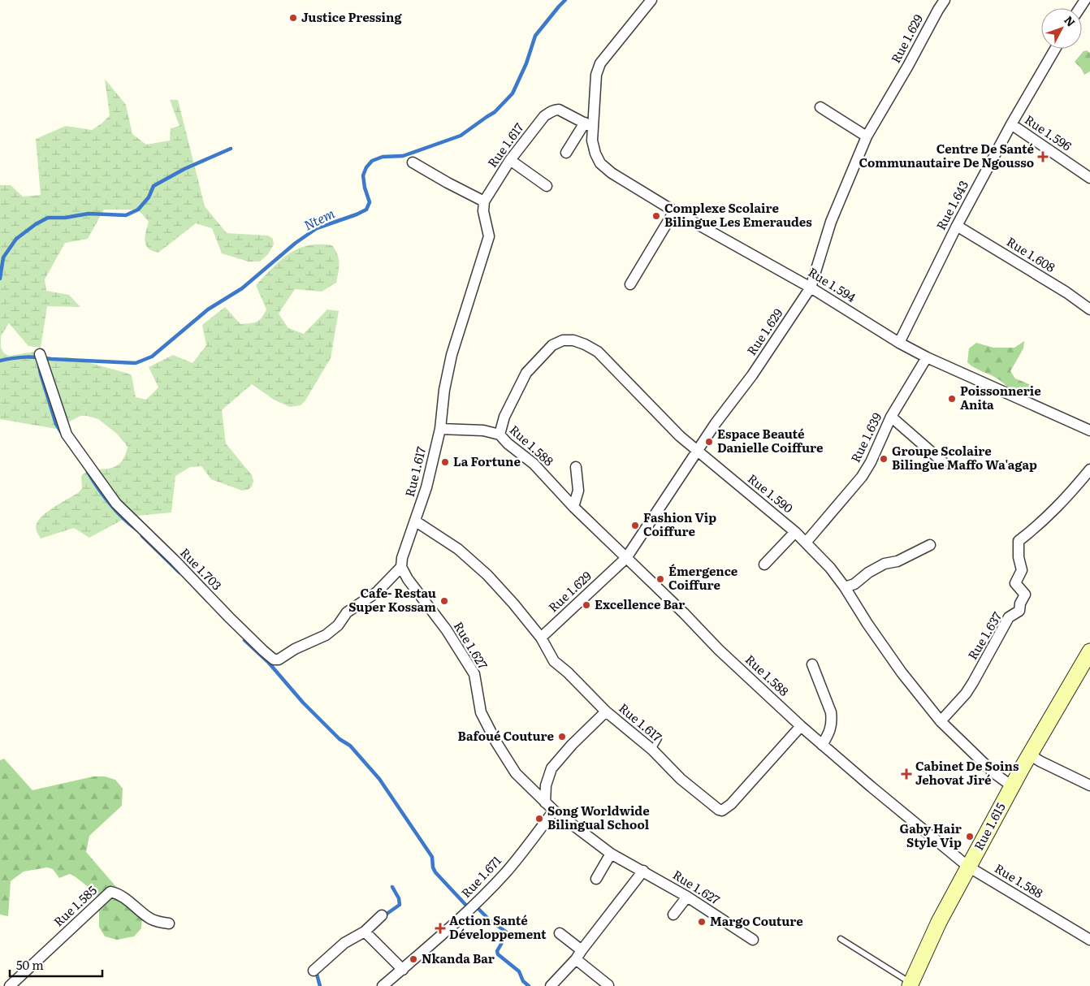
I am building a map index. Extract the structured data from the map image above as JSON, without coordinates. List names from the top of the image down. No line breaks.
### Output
{"streets":{"street":["Rue 1.629","Rue 1.596","Rue 1.617","Rue 1.643","Rue 1.608","Rue 1.594","Rue 1.639","Rue 1.588","Rue 1.590","Rue 1.703","Rue 1.637","Rue 1.627","Rue 1.615","Rue 1.671","Rue 1.585"]},"crossings":[["Rue 1.629","Rue 1.617"],["Rue 1.629","Rue 1.594"],["Rue 1.629","Rue 1.588"],["Rue 1.629","Rue 1.590"],["Rue 1.596","Rue 1.643"],["Rue 1.617","Rue 1.594"],["Rue 1.617","Rue 1.588"],["Rue 1.643","Rue 1.608"],["Rue 1.643","Rue 1.594"],["Rue 1.594","Rue 1.639"],["Rue 1.639","Rue 1.590"],["Rue 1.588","Rue 1.590"],["Rue 1.588","Rue 1.615"],["Rue 1.590","Rue 1.637"],["Rue 1.590","Rue 1.615"],["Rue 1.703","Rue 1.627"],["Rue 1.627","Rue 1.671"]],"water":["Ntem"],"places":{"other":["Justice Pressing","Complexe Scolaire Bilingue Les Emeraudes","Poissonnerie Anita","Espace Beauté Danielle Coiffure","Groupe Scolaire Bilingue Maffo Wa'agap","La Fortune","Fashion Vip Coiffure","Émergence Coiffure","Cafe- Restau Super Kossam","Excellence Bar","Bafoué Couture","Song Worldwide Bilingual School","Gaby Hair Style Vip","Margo Couture","Nkanda Bar"],"health":["Centre De Santé Communautaire De Ngousso","Cabinet De Soins Jehovat Jiré","Action Santé Développement"]},"scale_bar":"50 m","north":"top right"}
